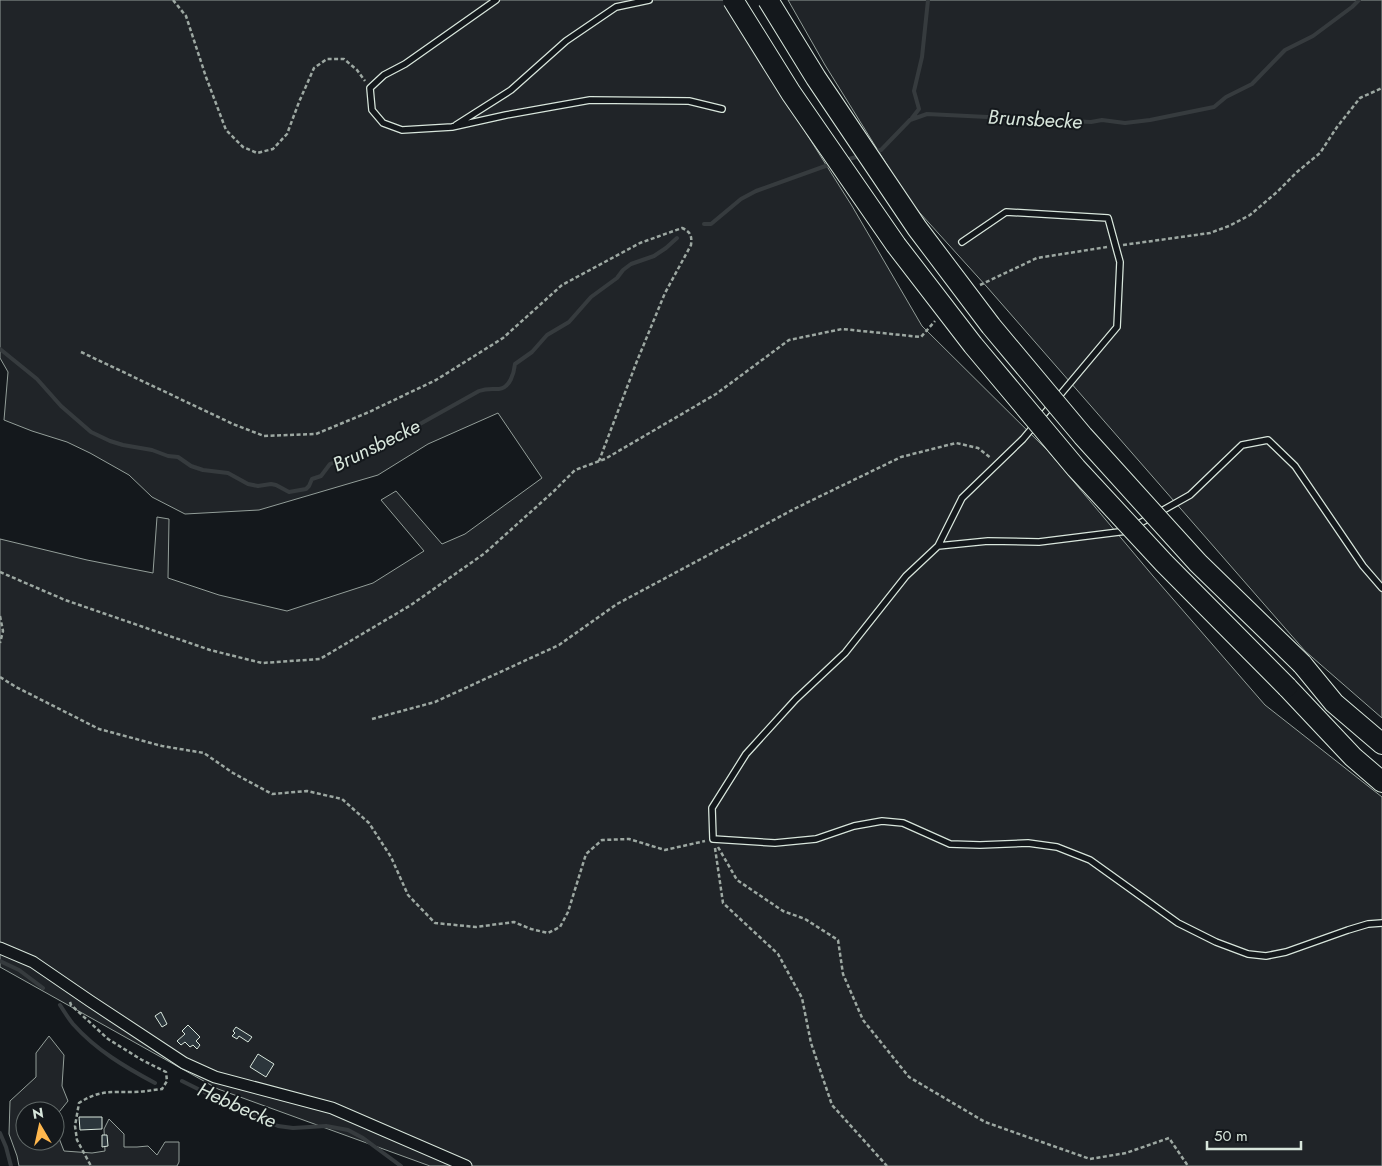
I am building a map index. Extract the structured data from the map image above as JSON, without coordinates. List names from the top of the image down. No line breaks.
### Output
{"water":["Brunsbecke","Hebbecke"],"scale_bar":"50 m","north":"top"}
